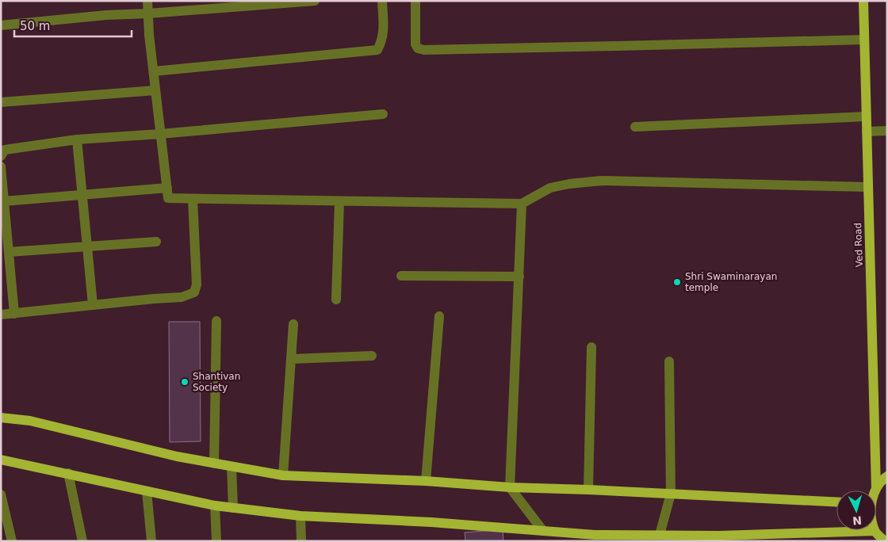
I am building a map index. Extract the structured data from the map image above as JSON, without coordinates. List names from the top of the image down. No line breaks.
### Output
{"streets":{"main road":["Ved Road"]},"places":["Shri Swaminarayan temple","Shantivan Society"],"scale_bar":"50 m","north":"bottom"}
